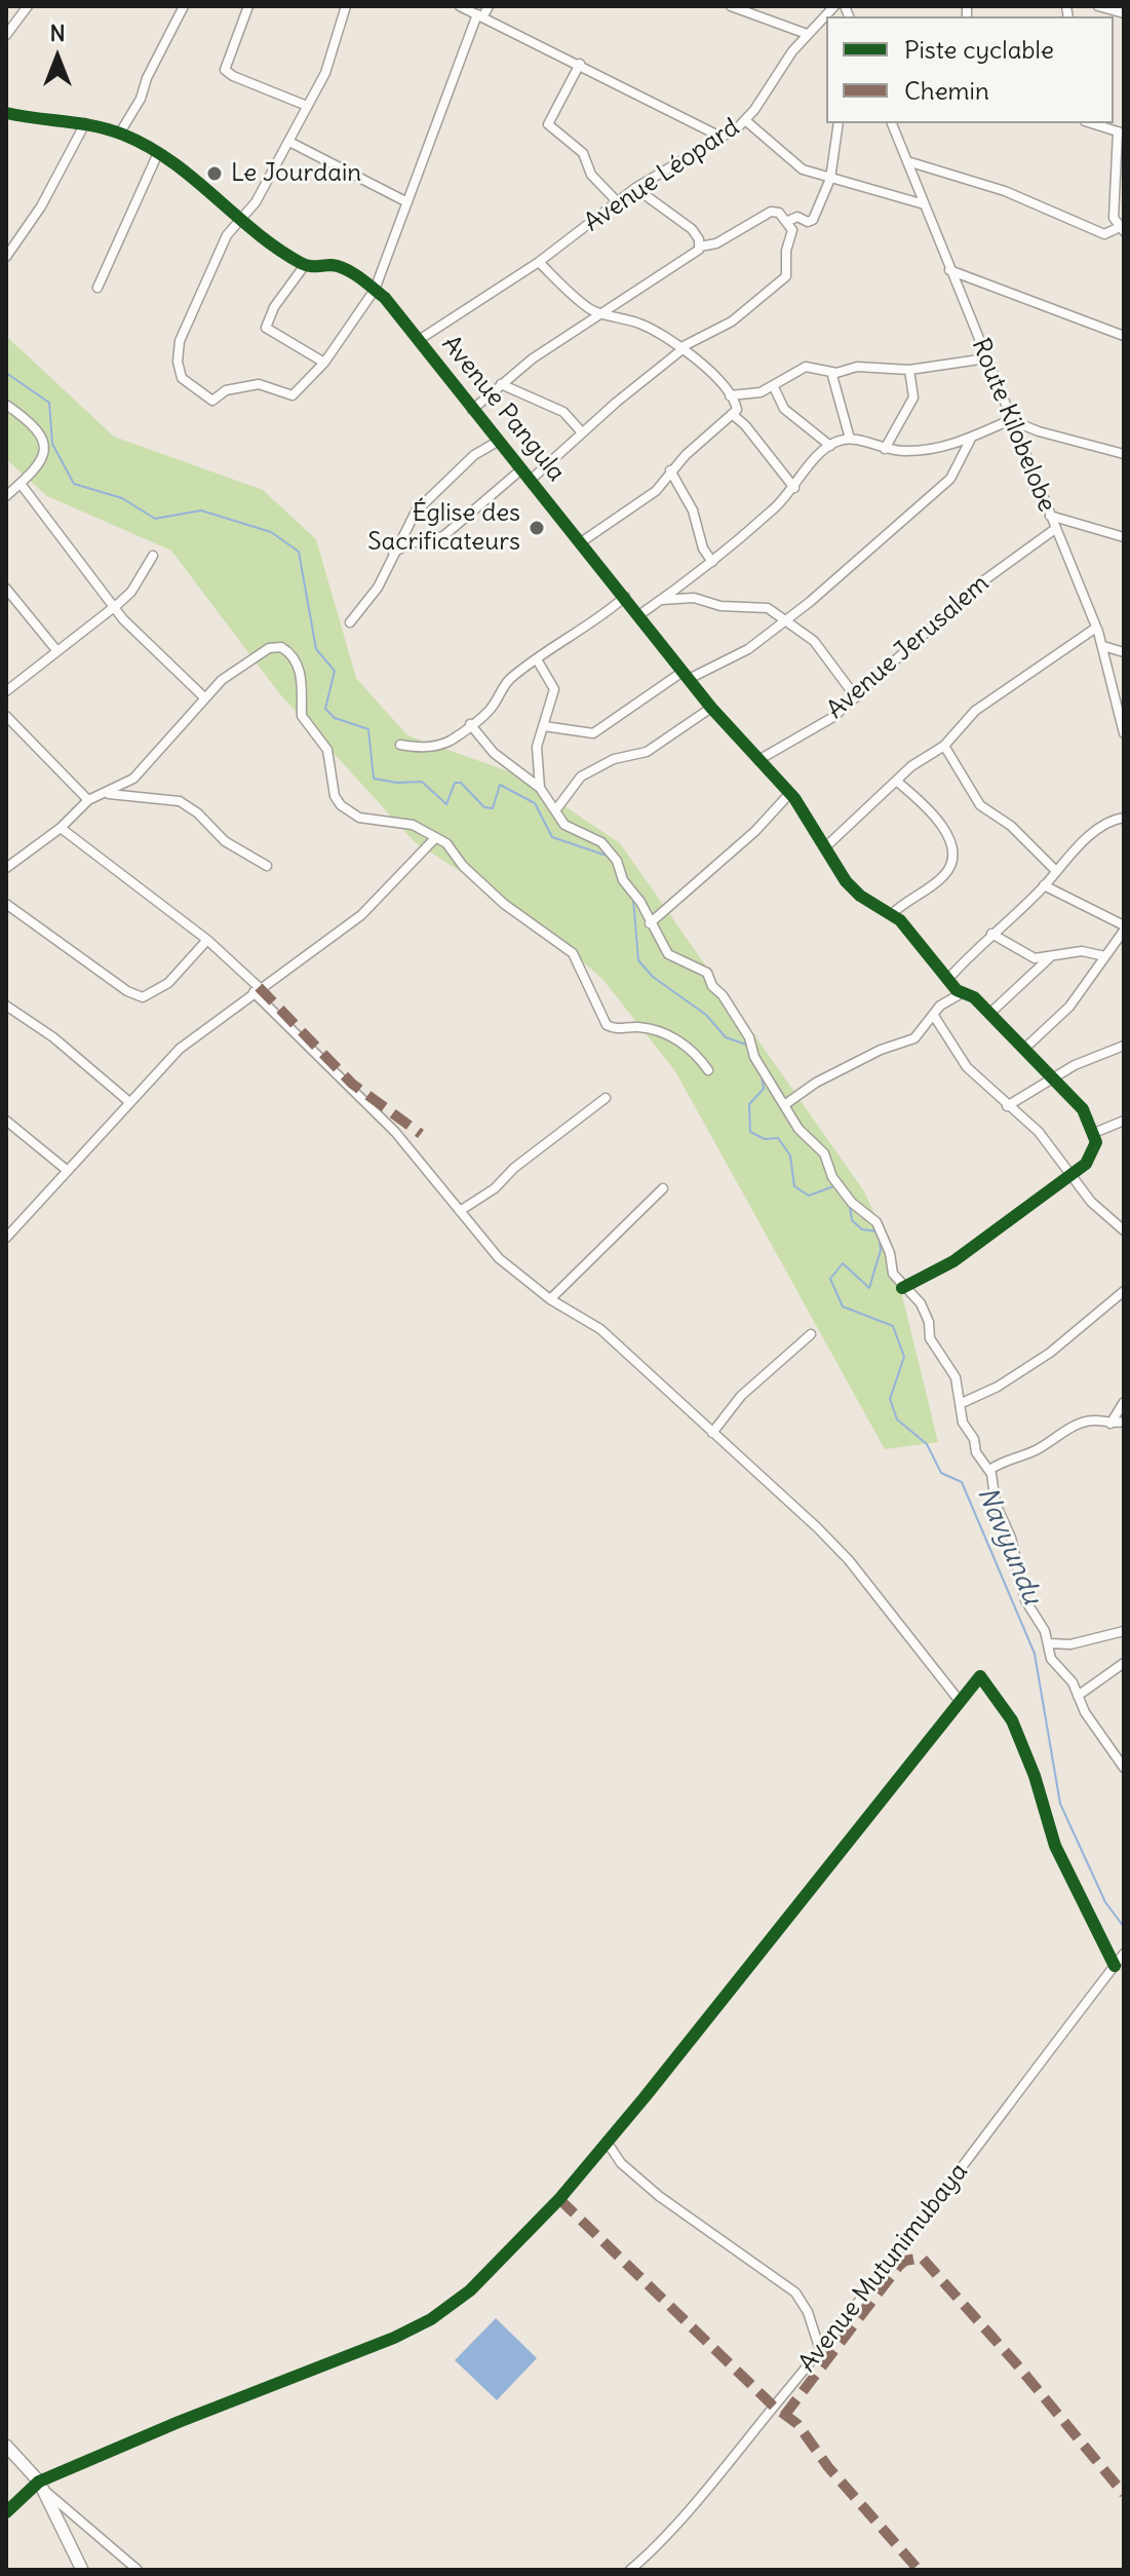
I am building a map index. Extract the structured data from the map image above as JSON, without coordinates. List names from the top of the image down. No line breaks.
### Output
{"streets":{"street":["Avenue Léopard","Avenue Pangula","Route Kilobelobe","Avenue Jerusalem","Avenue Mutunimubaya"]},"crossings":[["Avenue Léopard","Avenue Pangula"],["Avenue Pangula","Avenue Jerusalem"],["Route Kilobelobe","Avenue Jerusalem"]],"water":["Navyundu"],"places":["Le Jourdain","Église des Sacrificateurs"],"legend":["Piste cyclable","Chemin"],"north":"top"}
